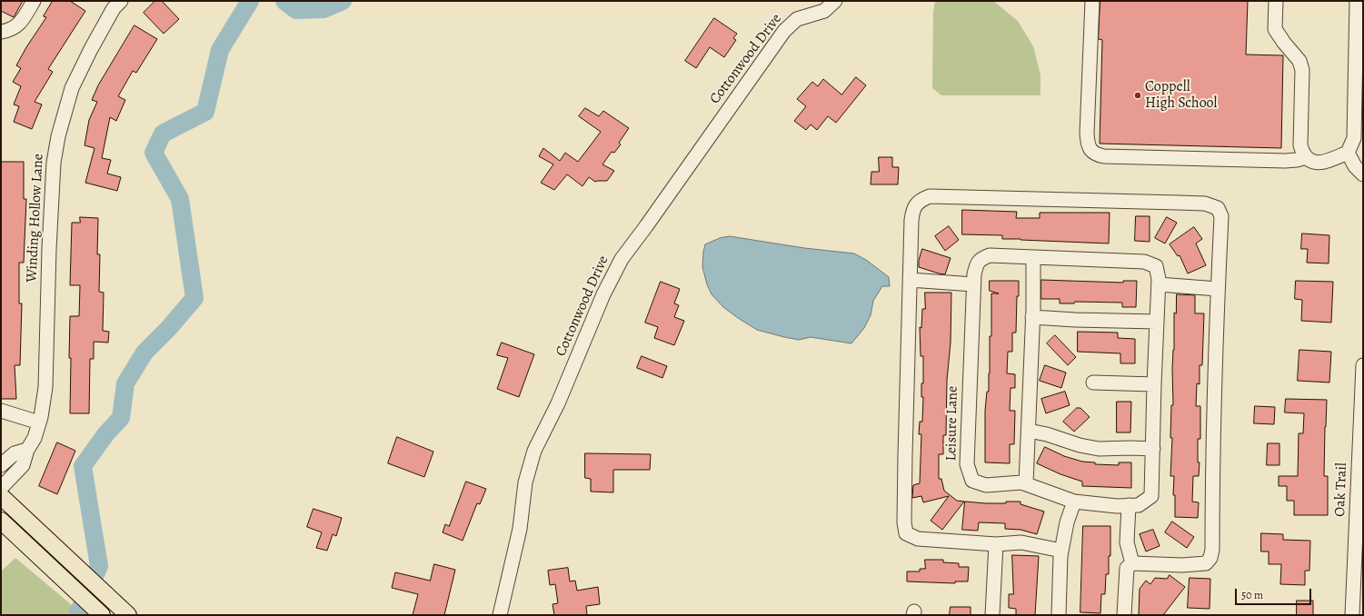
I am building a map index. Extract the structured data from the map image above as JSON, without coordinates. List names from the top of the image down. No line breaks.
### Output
{"streets":{"street":["Cottonwood Drive","Winding Hollow Lane","Leisure Lane","Oak Trail"]},"places":["Coppell High School"],"scale_bar":"50 m"}
